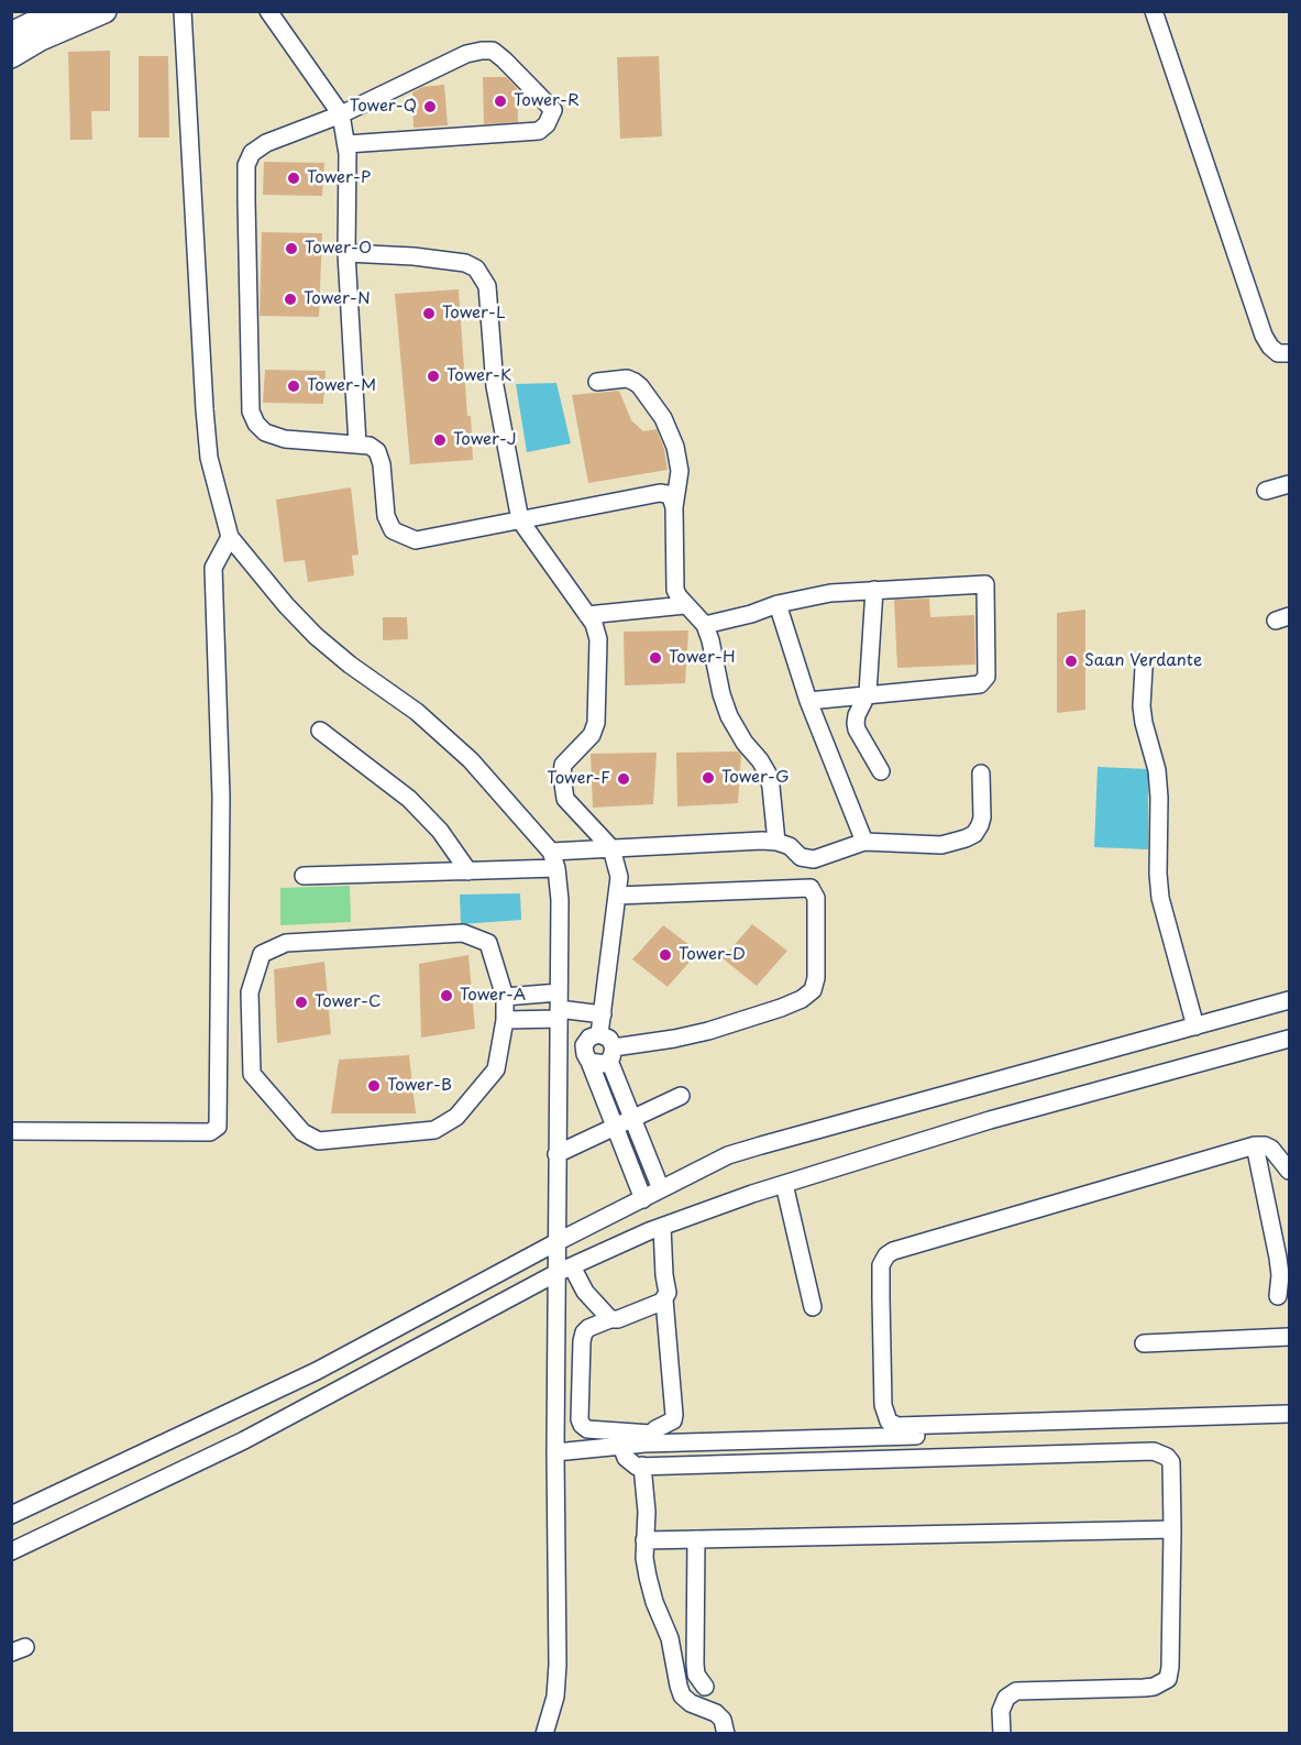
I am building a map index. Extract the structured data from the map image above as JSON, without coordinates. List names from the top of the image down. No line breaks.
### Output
{"places":["Tower-R","Tower-Q","Tower-P","Tower-O","Tower-N","Tower-L","Tower-K","Tower-M","Tower-J","Tower-H","Saan Verdante","Tower-G","Tower-F","Tower-D","Tower-A","Tower-C","Tower-B"]}
